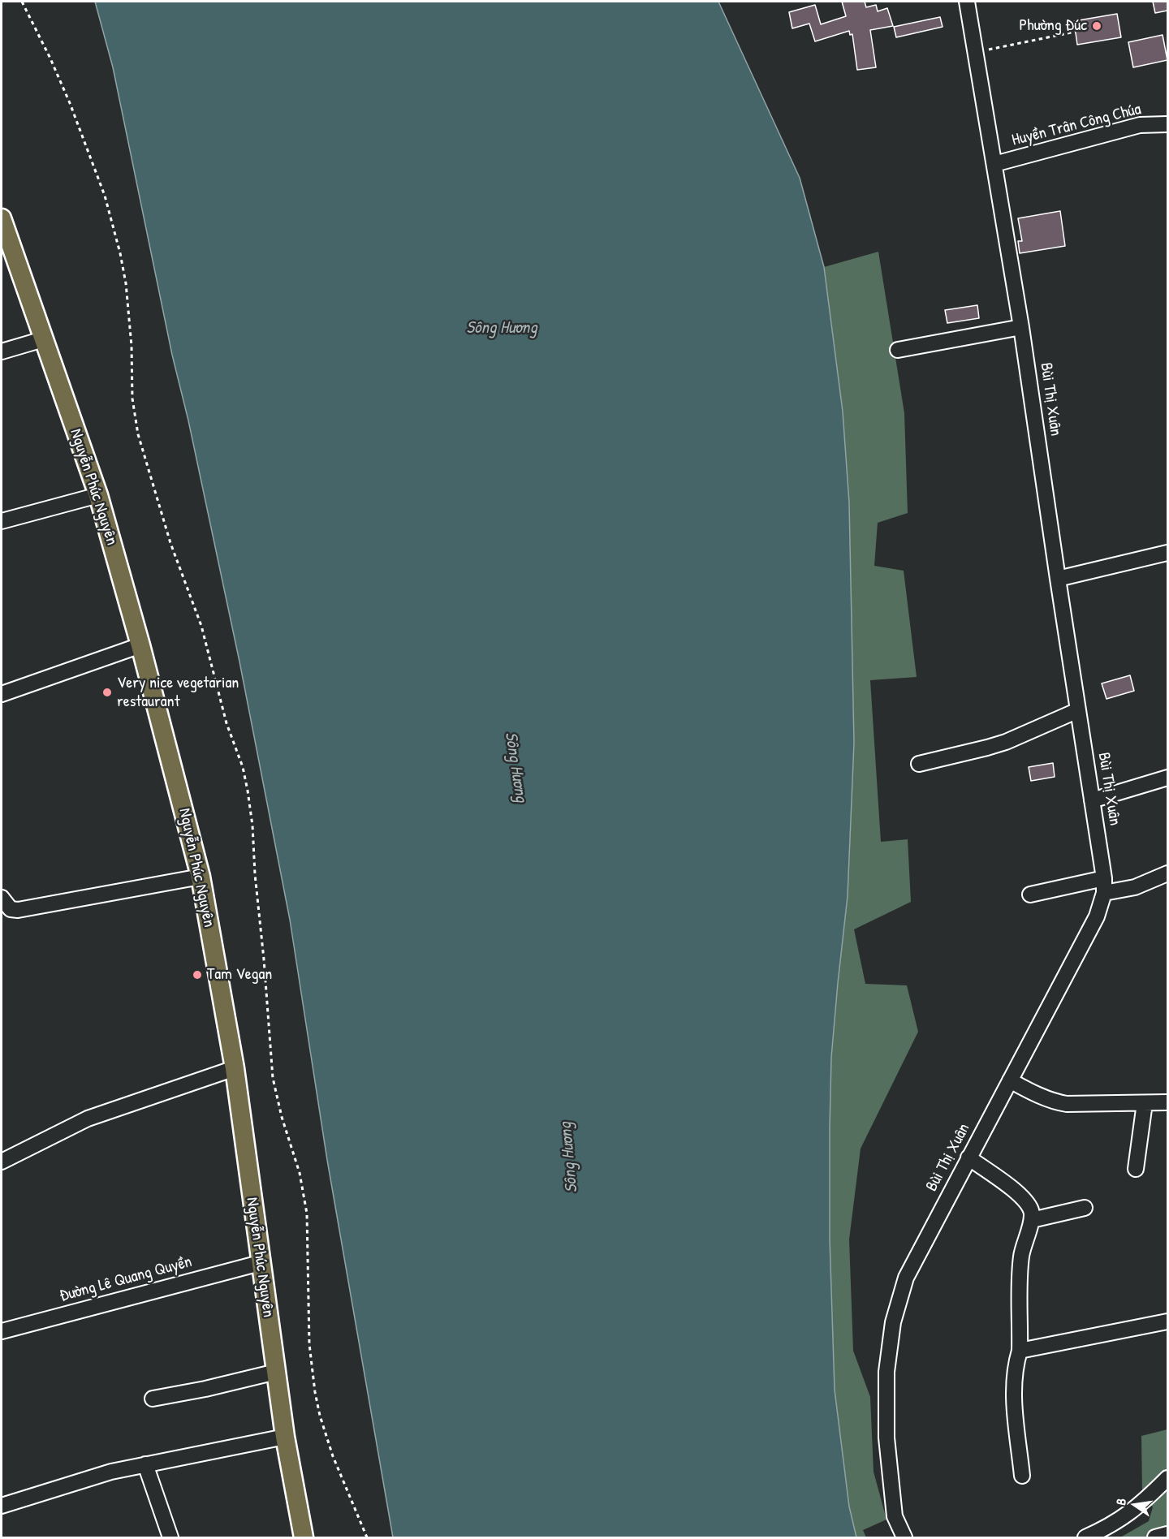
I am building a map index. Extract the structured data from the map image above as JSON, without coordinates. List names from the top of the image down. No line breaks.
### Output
{"streets":{"main road":["Nguyễn Phúc Nguyên"],"street":["Huyền Trân Công Chúa","Bùi Thị Xuân","Đường Lê Quang Quyền"]},"crossings":[["Huyền Trân Công Chúa","Bùi Thị Xuân"],["Nguyễn Phúc Nguyên","Đường Lê Quang Quyền"]],"water":["Sông Hương"],"places":["Phường Đúc","Very nice vegetarian restaurant","Tam Vegan"],"north":"left"}
